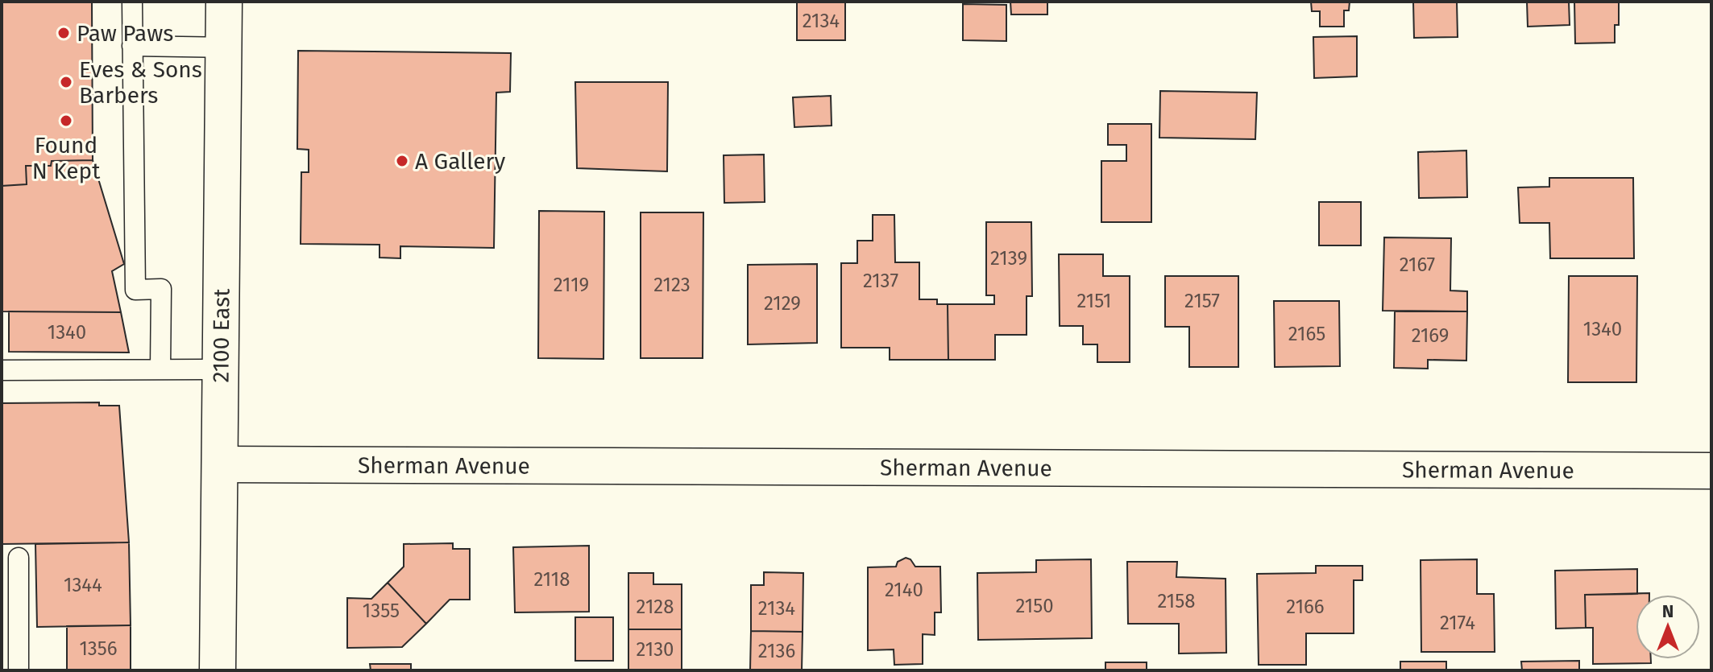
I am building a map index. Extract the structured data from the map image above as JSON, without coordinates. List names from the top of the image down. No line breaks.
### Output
{"streets":{"street":["2100 East","Sherman Avenue"]},"crossings":[["2100 East","Sherman Avenue"]],"places":["Paw Paws","Eves & Sons Barbers","Found N Kept","A Gallery"],"house_numbers":["2134","2139","2167","2137","2119","2123","2151","2157","2129","1340","1340","2165","2169","2118","1344","2140","2158","2150","2128","2166","2134","1355","2174","1356","2130","2136"],"north":"top"}
